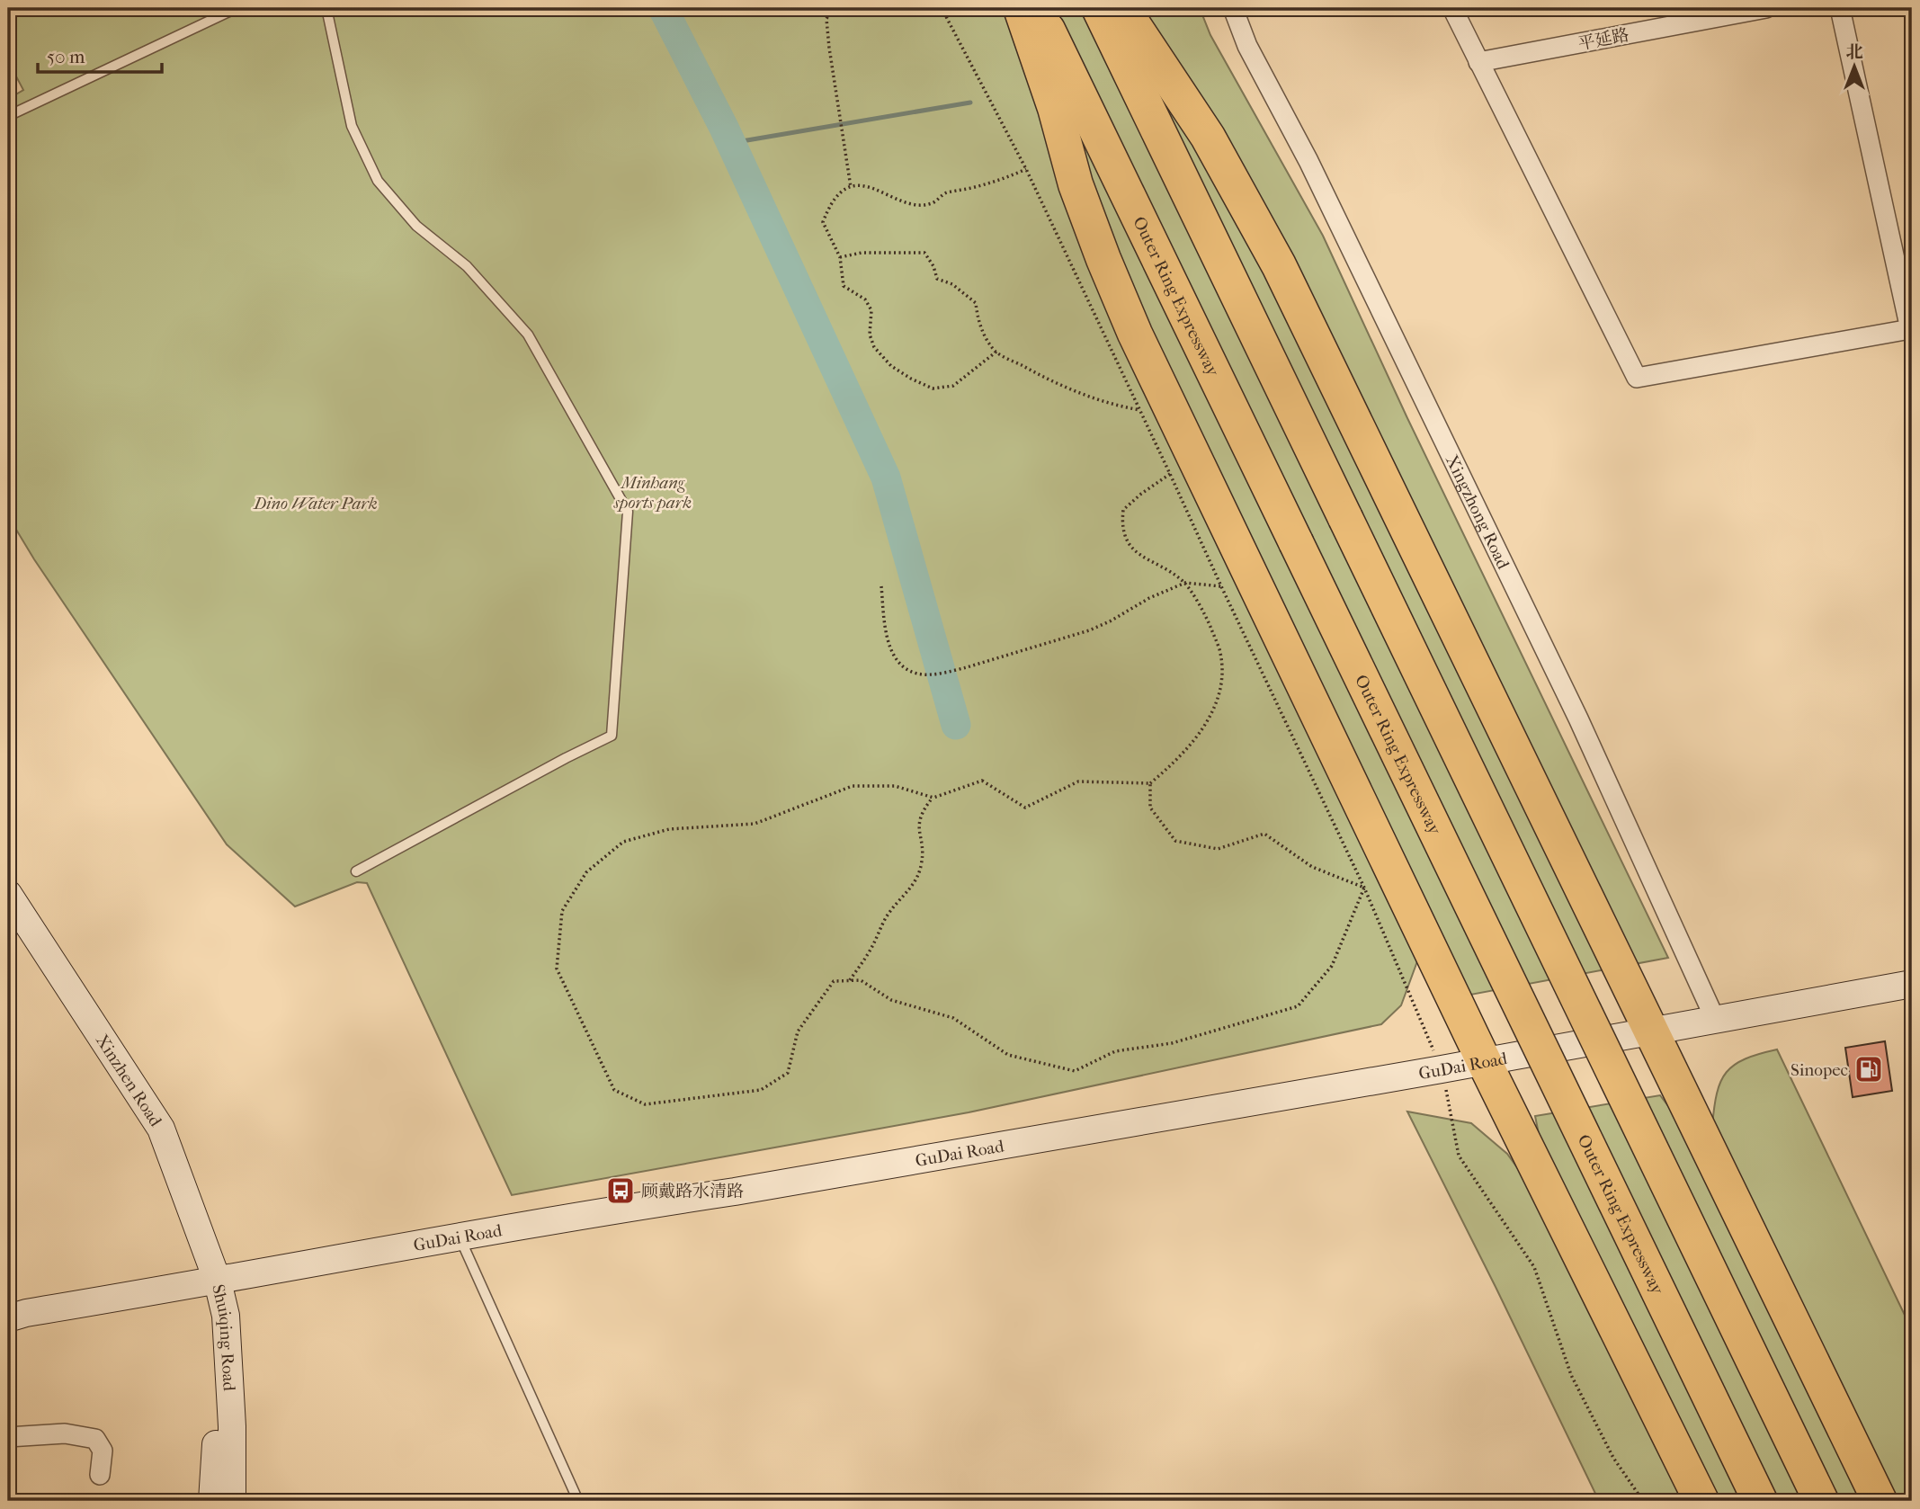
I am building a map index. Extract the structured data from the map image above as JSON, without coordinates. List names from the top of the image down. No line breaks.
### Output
{"streets":{"highway":["Outer Ring Expressway"],"main road":["GuDai Road","Xinzhen Road","Shuiqing Road"],"street":["平延路","Xingzhong Road"]},"crossings":[["Xingzhong Road","GuDai Road"],["GuDai Road","Xinzhen Road"],["GuDai Road","Shuiqing Road"],["Xinzhen Road","Shuiqing Road"]],"parks":["Minhang sports park","Dino Water Park"],"places":{"fuel station":["Sinopec"],"bus stop":["顾戴路水清路"]},"scale_bar":"50 m","north":"top"}
